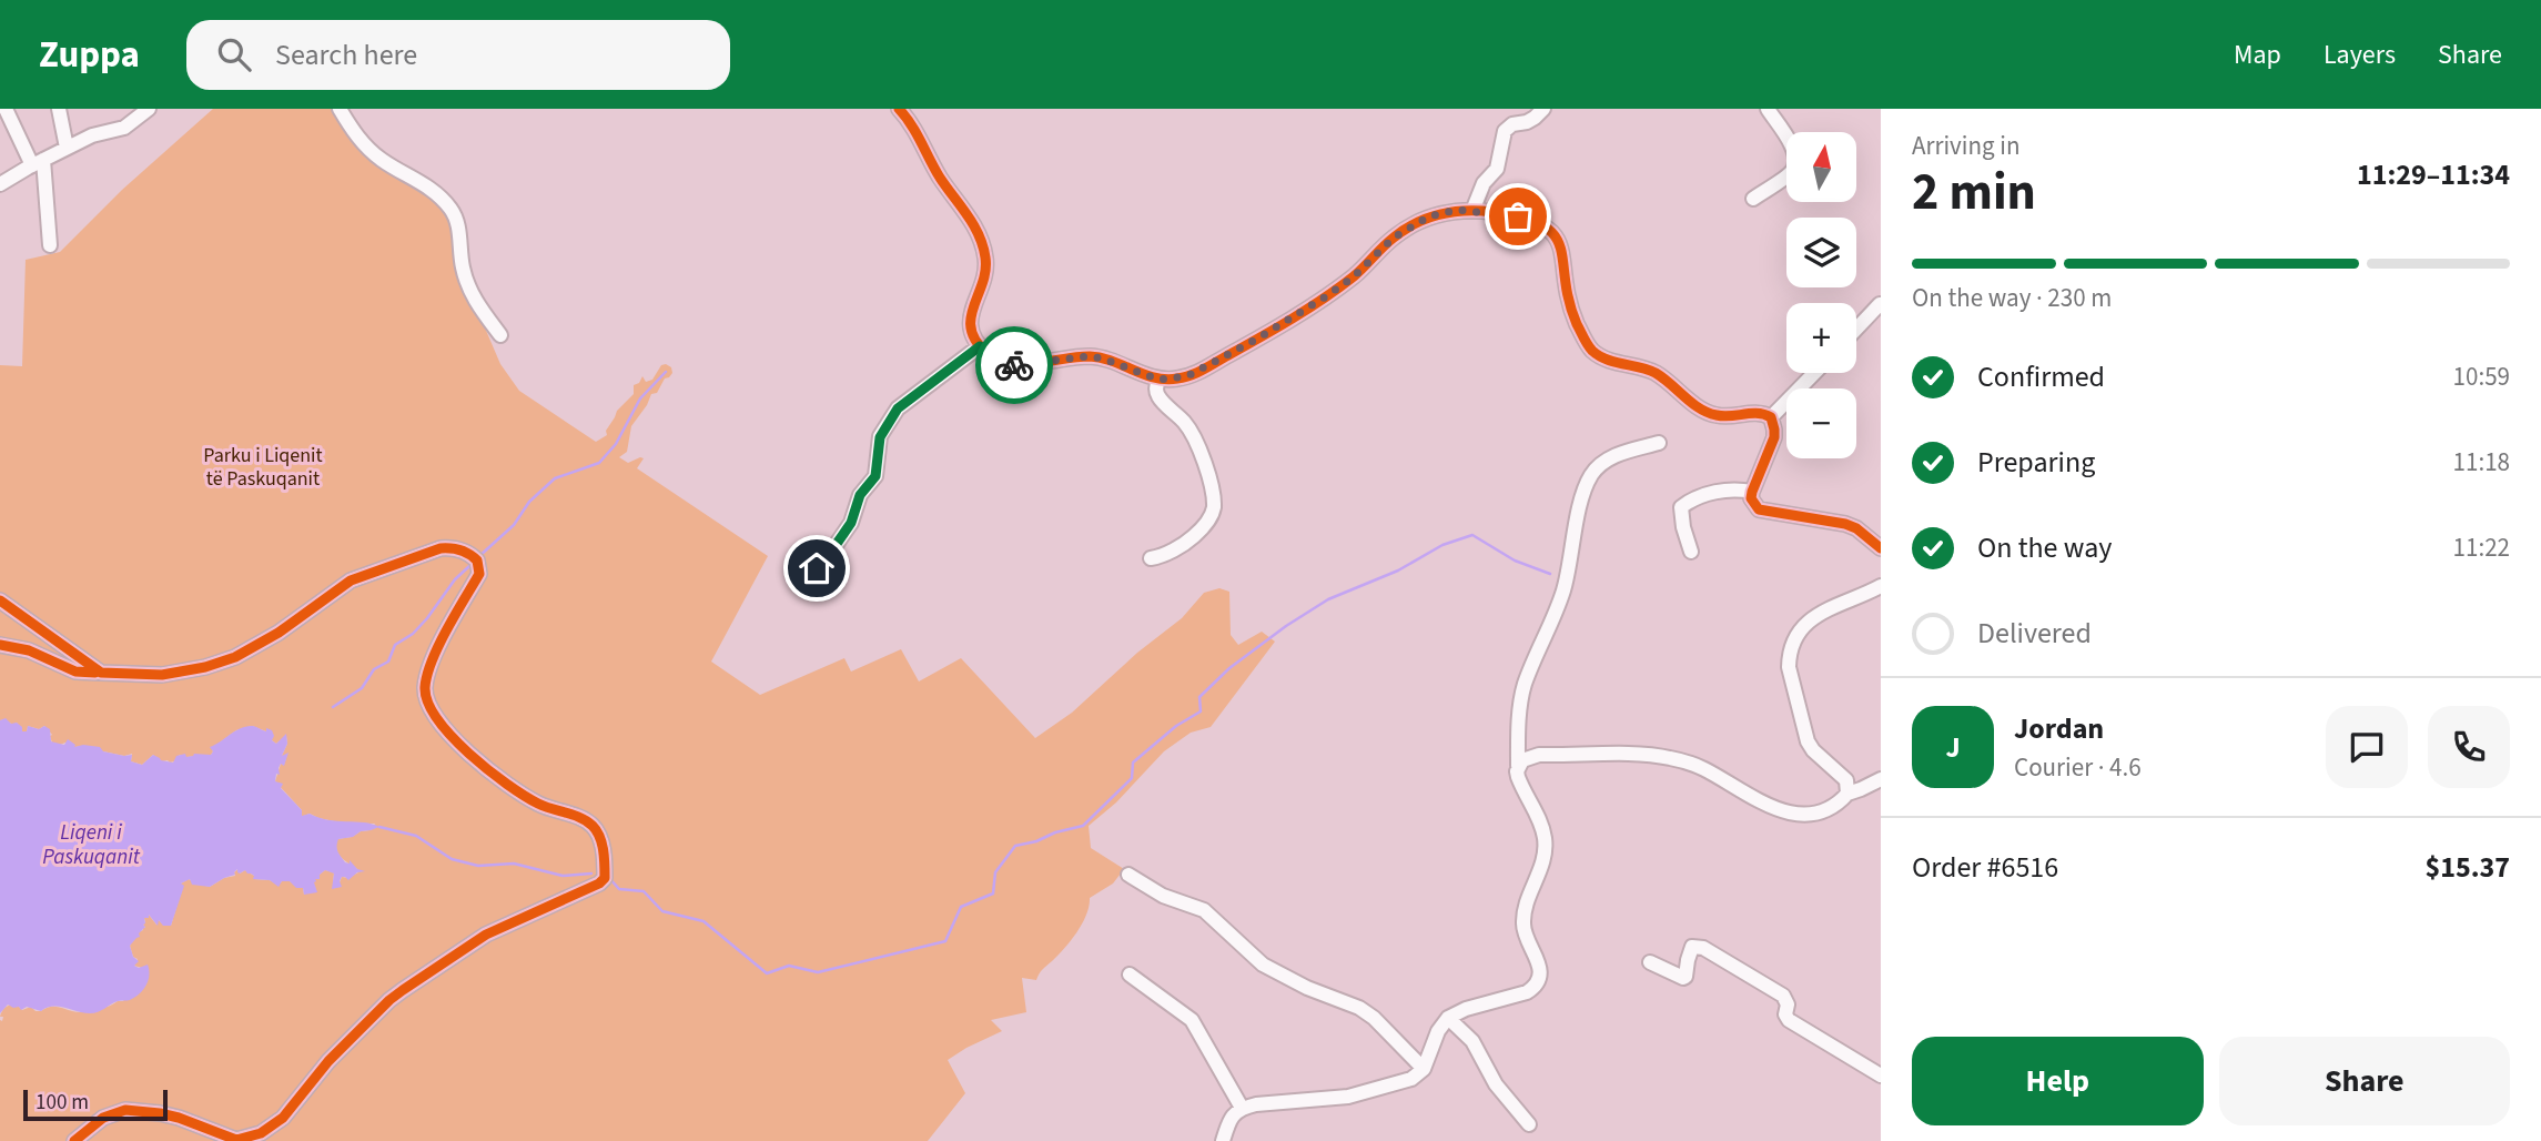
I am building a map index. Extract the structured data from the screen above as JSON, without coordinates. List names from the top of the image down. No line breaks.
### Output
{"water":["Liqeni i Paskuqanit"],"parks":["Parku i Liqenit të Paskuqanit"],"scale_bar":"100 m","north":"top","page":{"header":"Zuppa","search":"Search here","nav":["Map","Layers","Share"],"heading":["2 min","Arriving in","11:29–11:34"],"panel":["Jordan","Courier · 4.6","Order #6516","$15.37"],"map_buttons":["+","−"],"bar":"On the way · 230 m","list":[["Confirmed","10:59"],["Preparing","11:18"],["On the way","11:22"],"Delivered"],"round":"J","buttons":["Help","Share"],"scale":"100 m"}}
